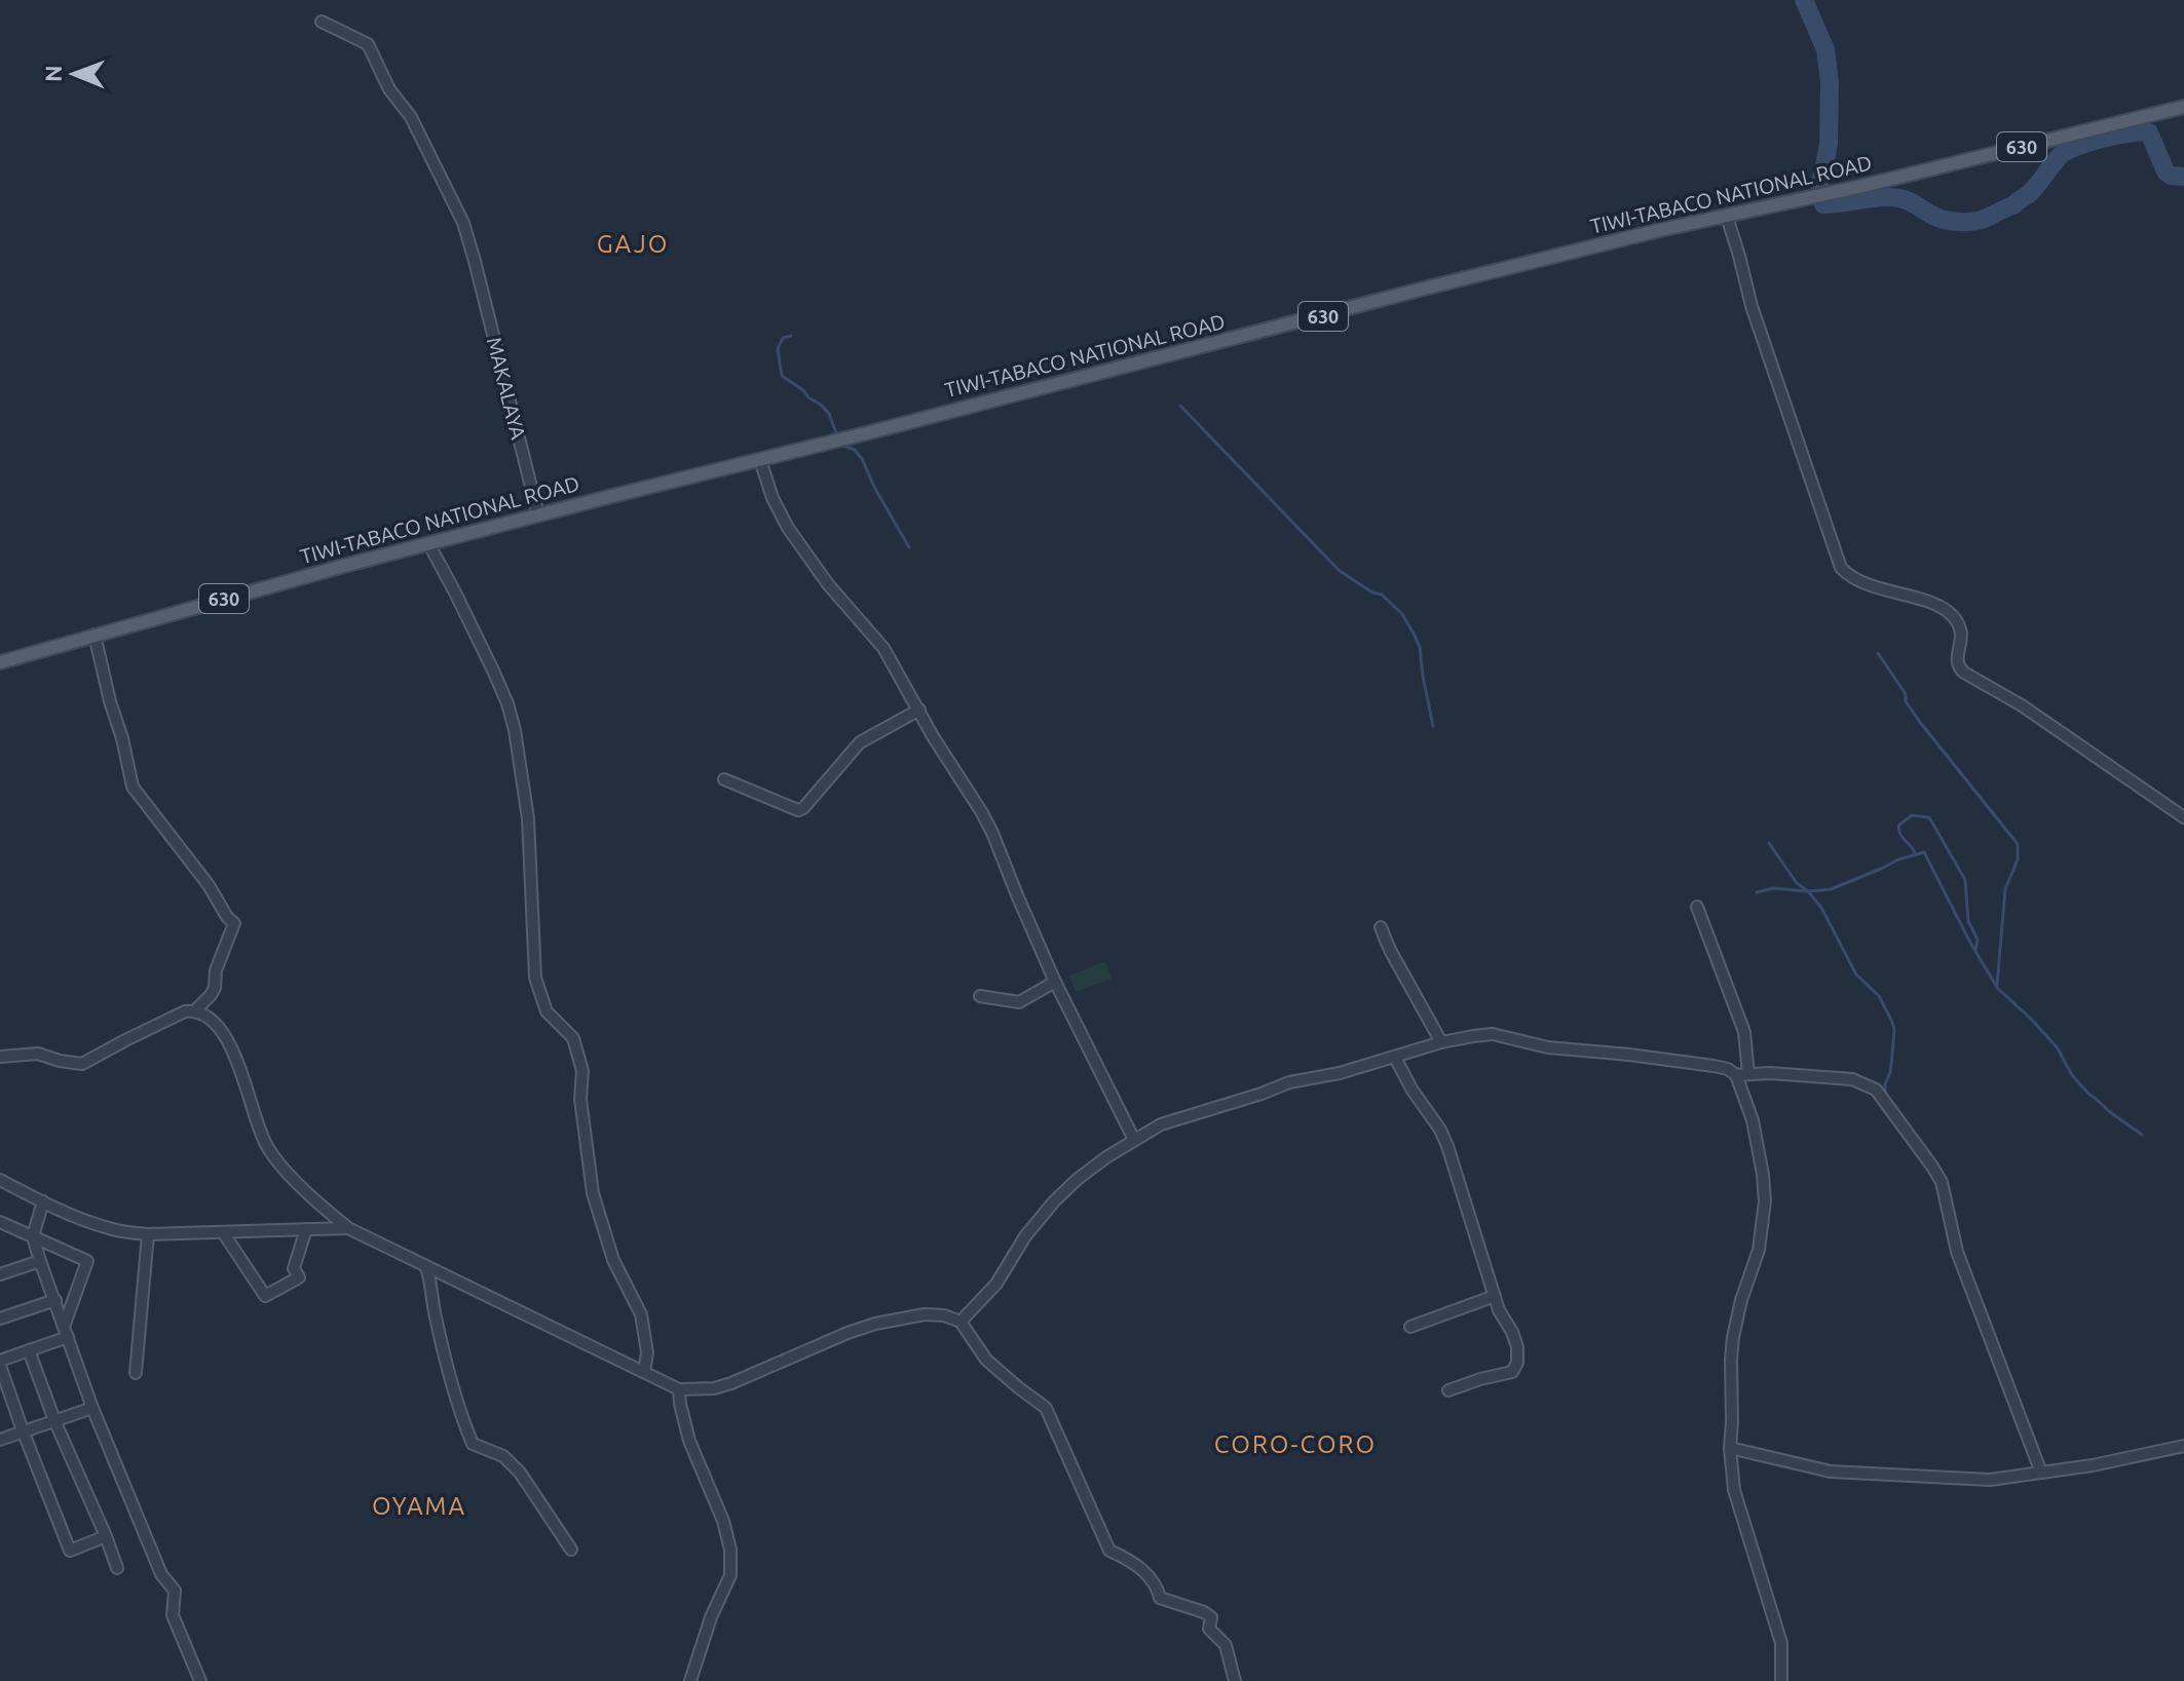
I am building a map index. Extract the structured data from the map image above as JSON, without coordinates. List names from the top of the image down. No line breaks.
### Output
{"streets":{"main road":["630","TIWI-TABACO NATIONAL ROAD"],"street":["MAKALAYA"]},"crossings":[["TIWI-TABACO NATIONAL ROAD","MAKALAYA"]],"districts":["GAJO","CORO-CORO","OYAMA"],"north":"left"}
